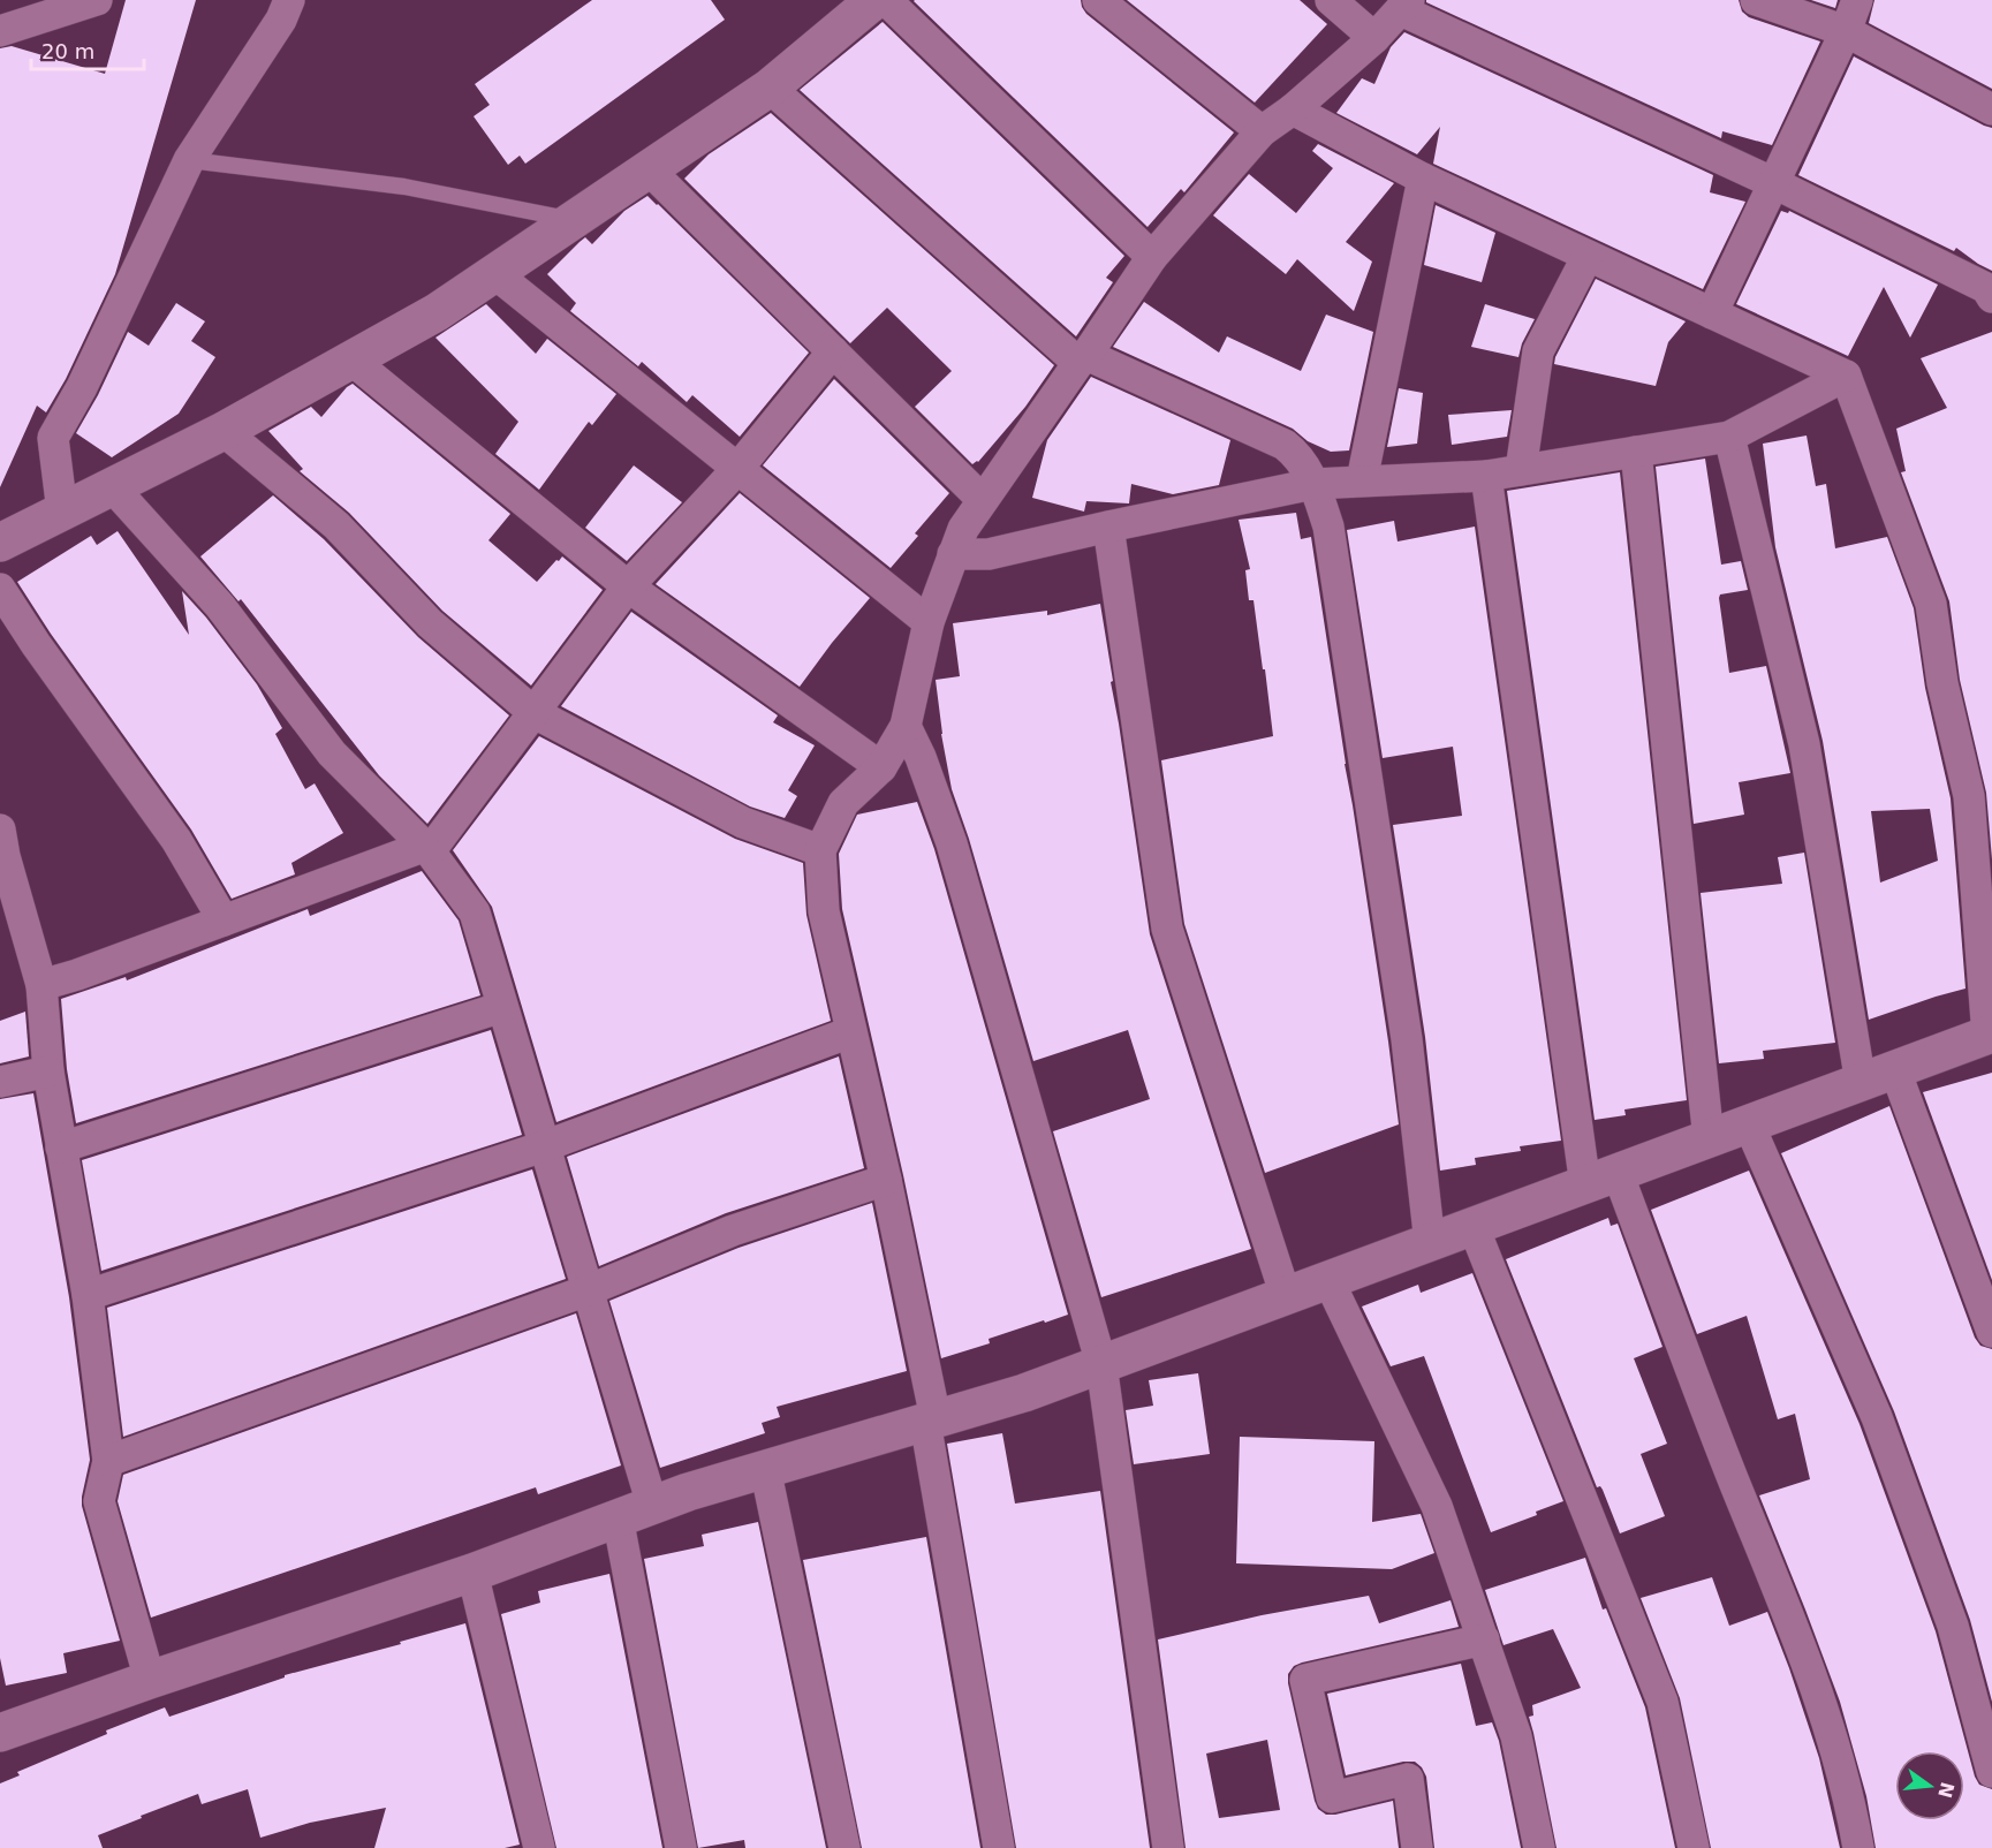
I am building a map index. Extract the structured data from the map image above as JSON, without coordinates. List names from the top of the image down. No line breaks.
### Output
{"scale_bar":"20 m","north":"right"}
